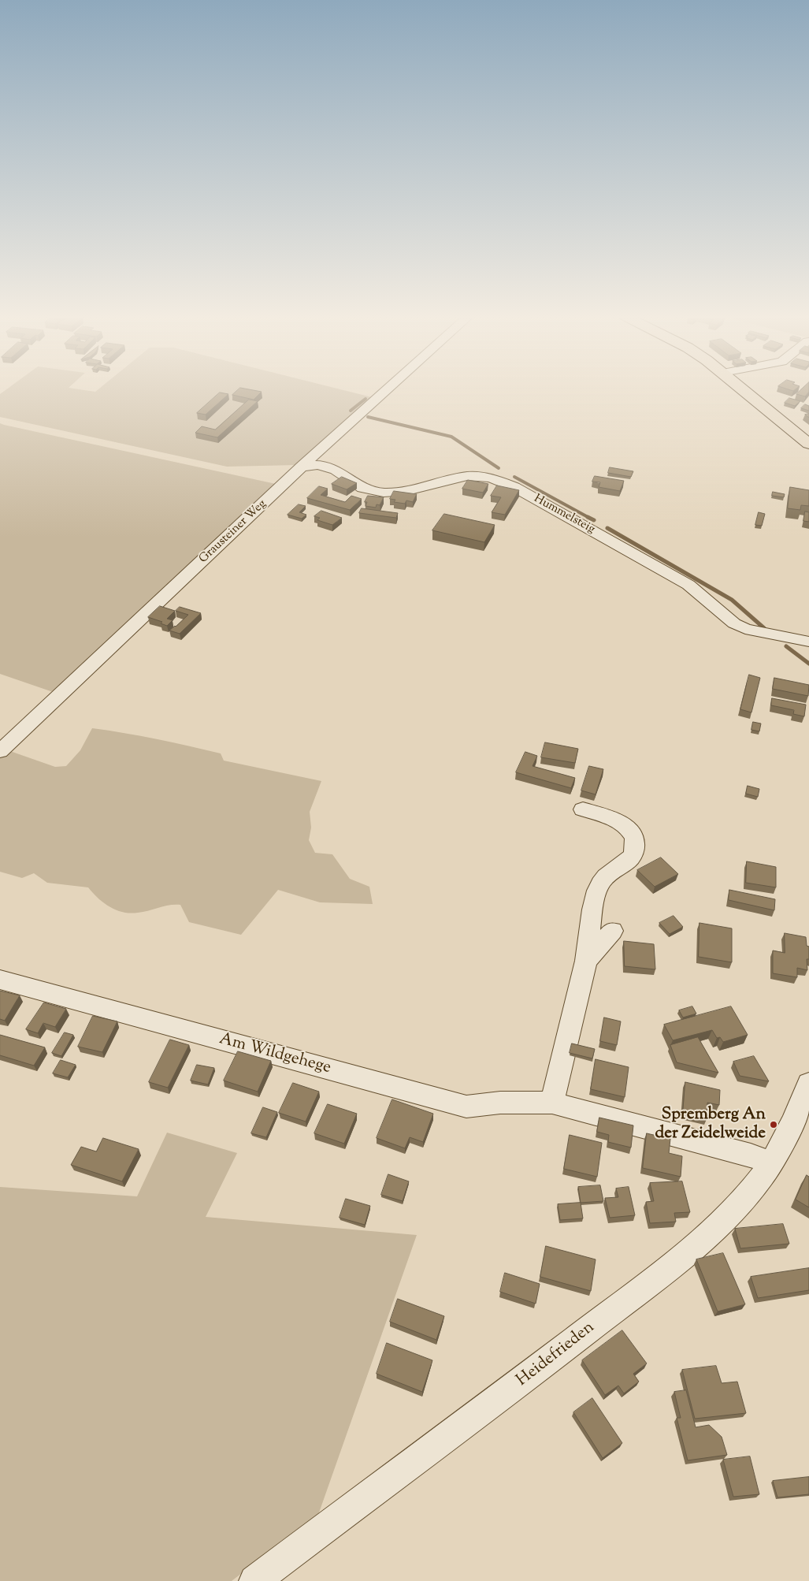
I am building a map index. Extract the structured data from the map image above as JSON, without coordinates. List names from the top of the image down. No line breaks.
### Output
{"streets":{"street":["Hummelsteig","Grausteiner Weg","Am Wildgehege","Heidefrieden"]},"crossings":[["Hummelsteig","Grausteiner Weg"],["Am Wildgehege","Heidefrieden"]],"places":["Spremberg An der Zeidelweide"]}
